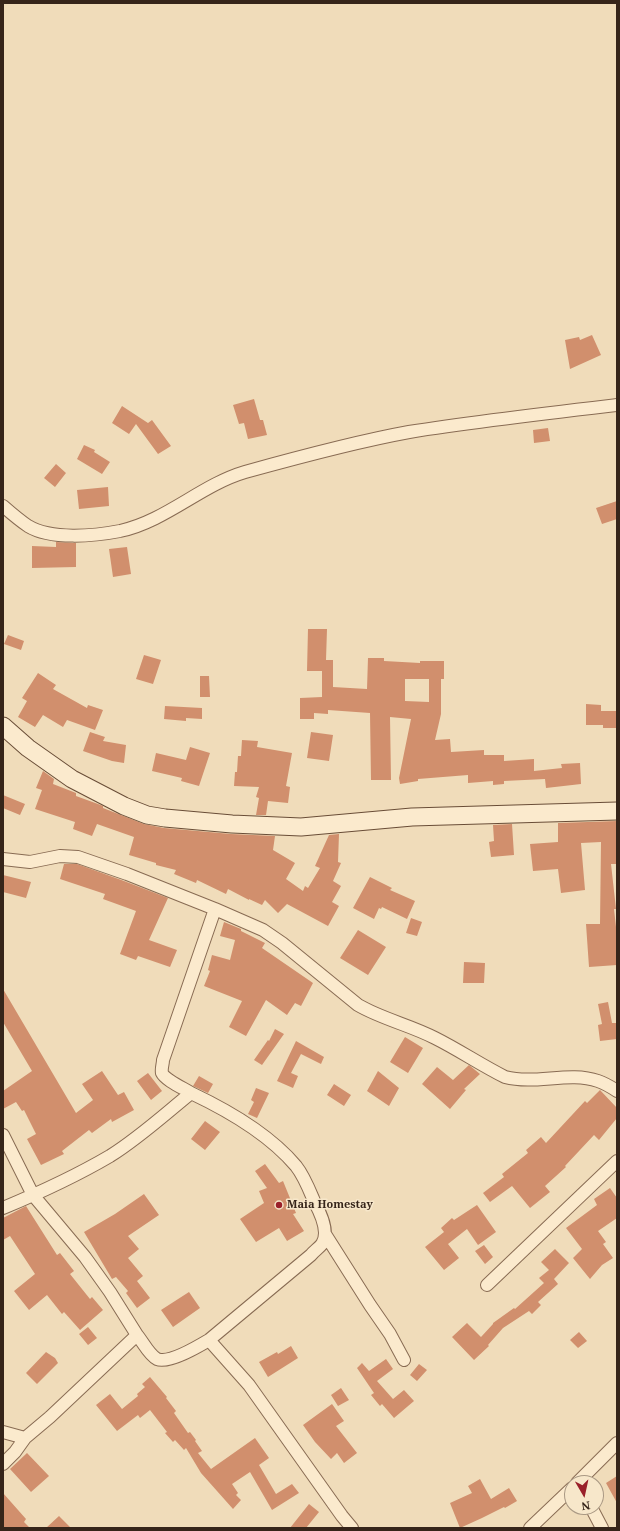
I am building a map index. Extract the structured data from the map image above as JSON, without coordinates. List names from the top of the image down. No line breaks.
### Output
{"places":["Maia Homestay"],"north":"bottom"}
